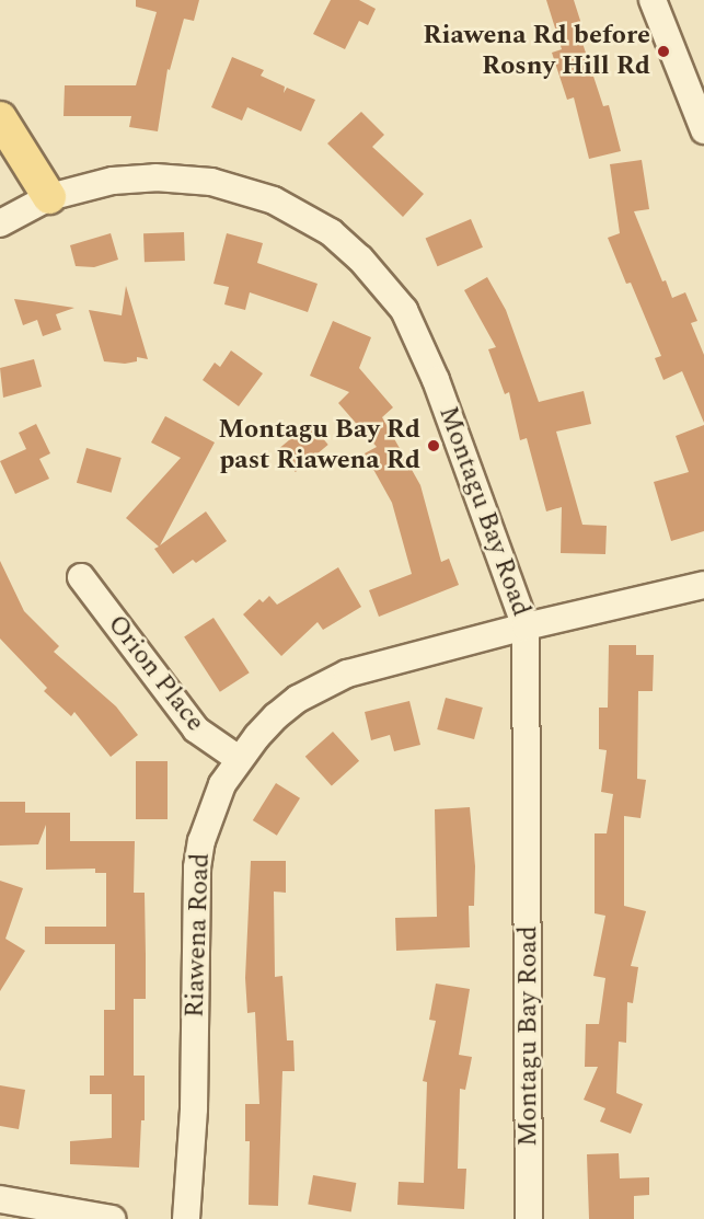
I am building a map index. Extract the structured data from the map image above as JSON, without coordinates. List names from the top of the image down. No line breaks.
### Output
{"streets":{"street":["Montagu Bay Road","Orion Place","Riawena Road"]},"crossings":[["Montagu Bay Road","Riawena Road"],["Orion Place","Riawena Road"]],"places":["Riawena Rd before Rosny Hill Rd","Montagu Bay Rd past Riawena Rd"]}
